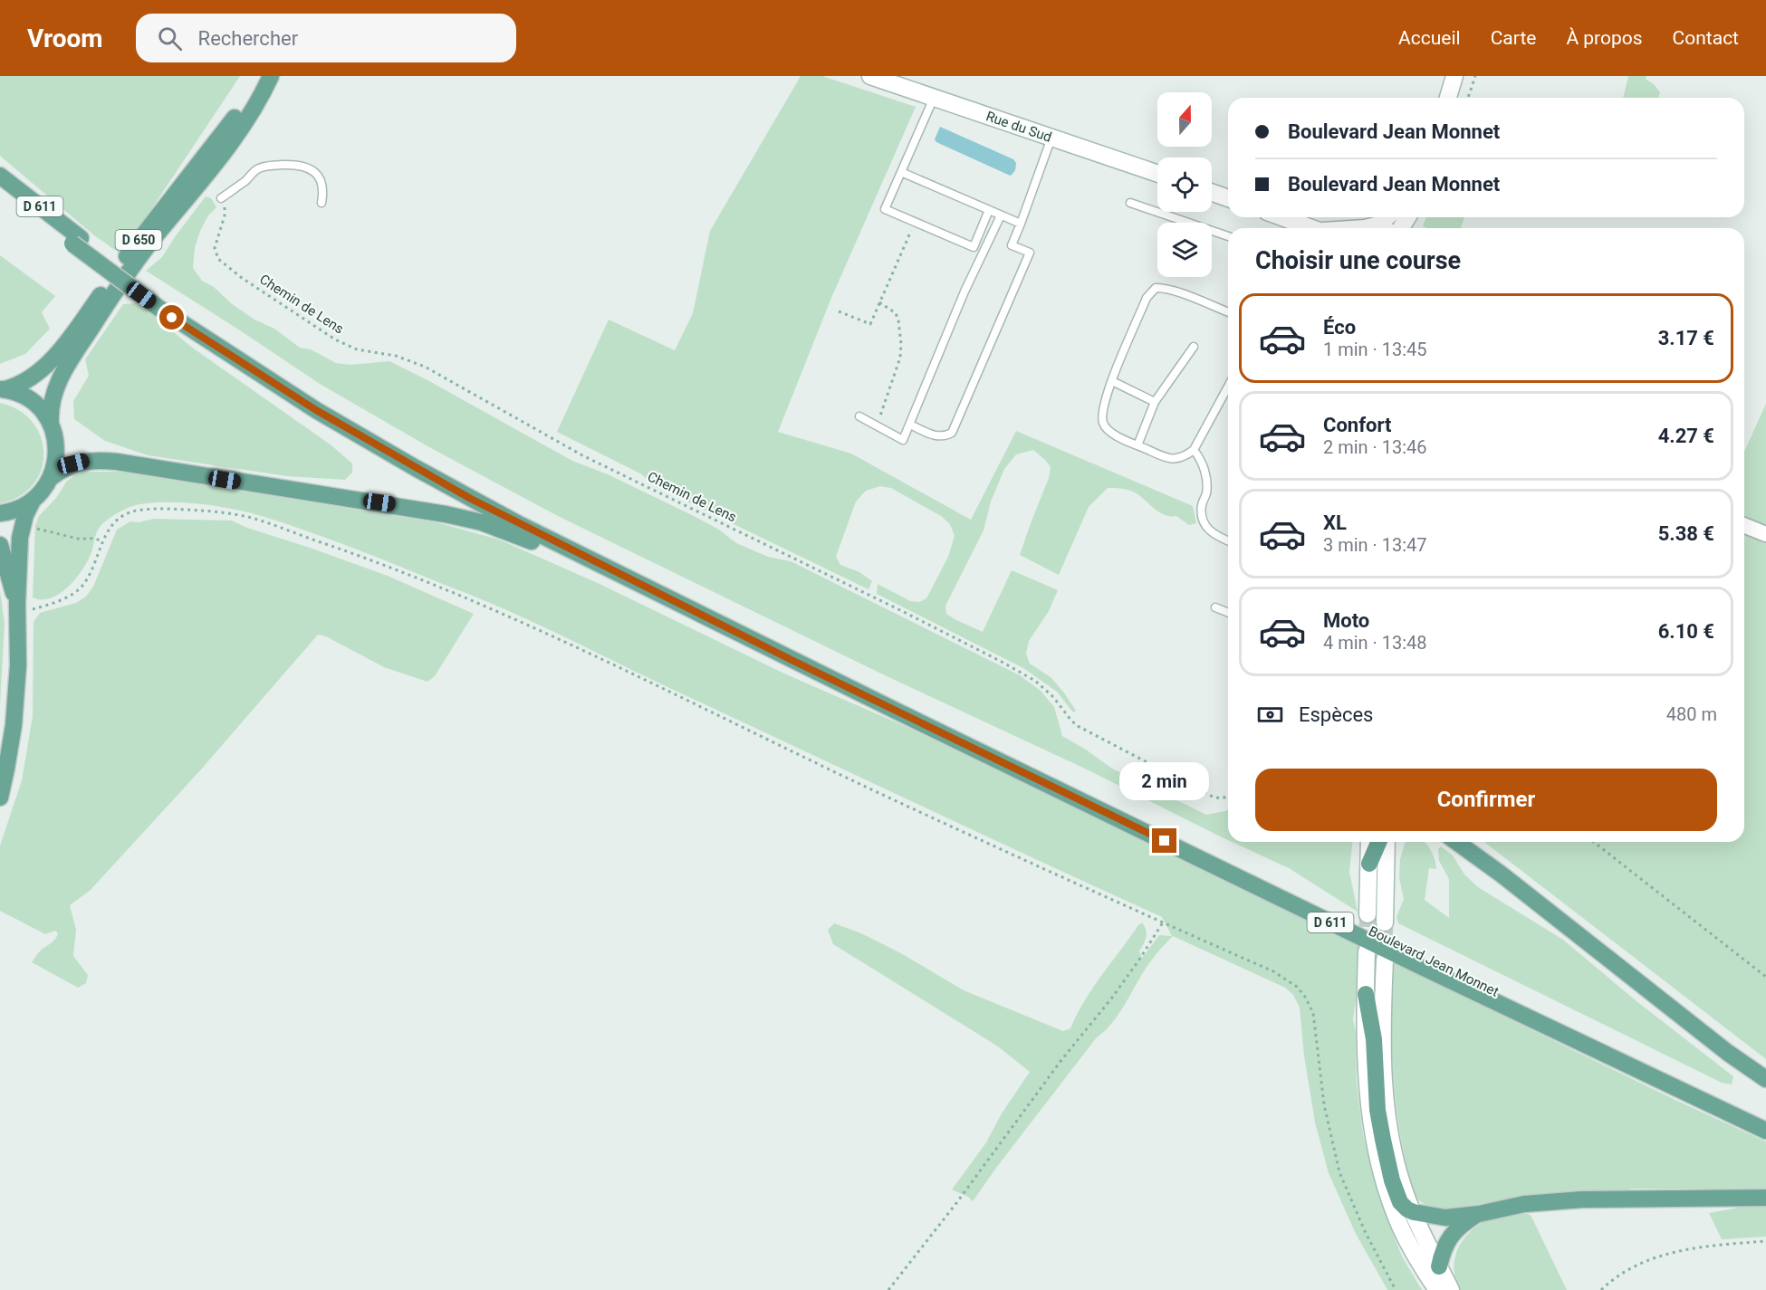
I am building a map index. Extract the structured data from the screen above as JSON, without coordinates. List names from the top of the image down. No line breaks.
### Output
{"streets":{"main road":["D 611","D 650","Boulevard Jean Monnet"],"street":["Rue du Sud"],"path":["Chemin de Lens"]},"north":"top","page":{"header":"Vroom","search":"Rechercher","nav":["Accueil","Carte","À propos","Contact"],"banner":["Boulevard Jean Monnet","Boulevard Jean Monnet"],"heading":"Choisir une course","list":[{"name":"Éco","note":"1 min · 13:45","value":"3.17 €"},{"name":"Confort","note":"2 min · 13:46","value":"4.27 €"},{"name":"XL","note":"3 min · 13:47","value":"5.38 €"},{"name":"Moto","note":"4 min · 13:48","value":"6.10 €"}],"pay":["Espèces","480 m"],"buttons":"Confirmer","bubble":"2 min"}}
